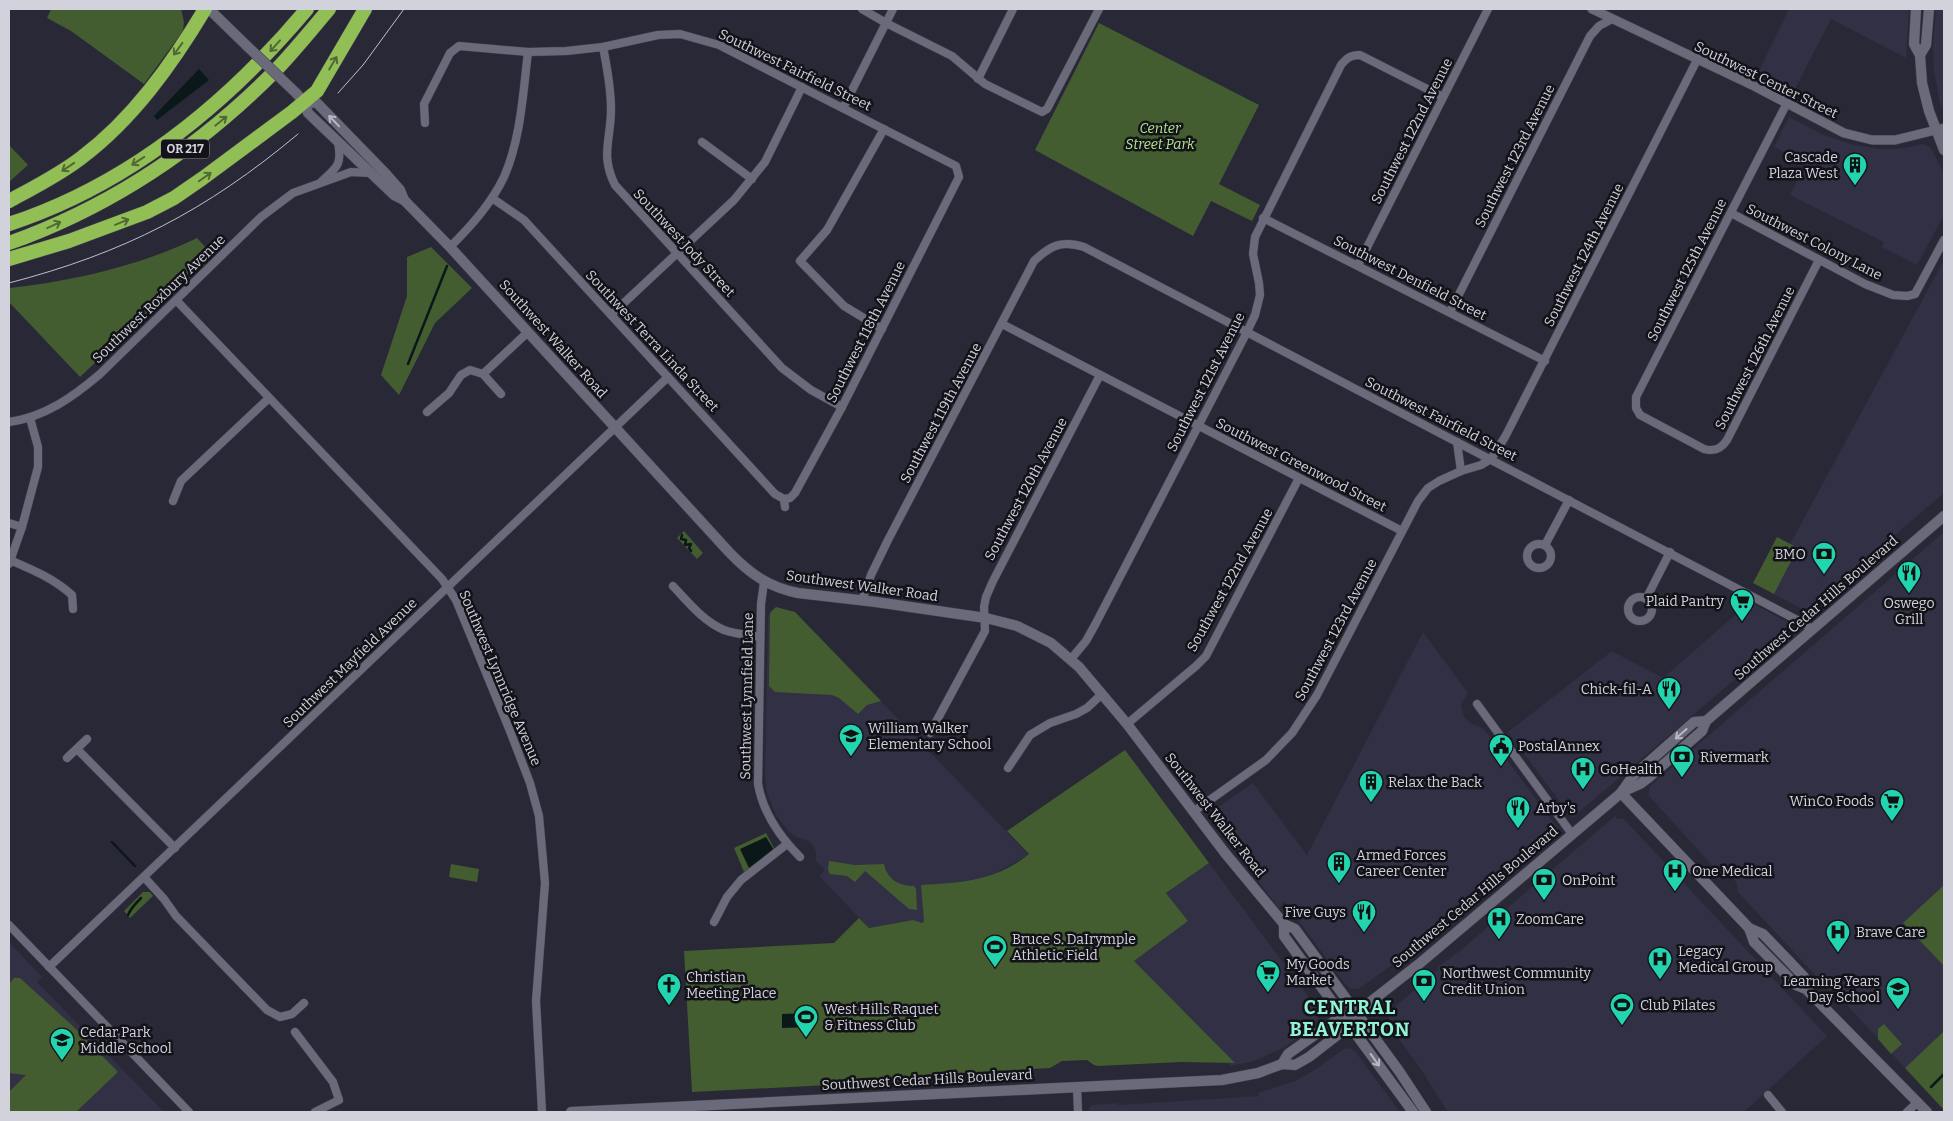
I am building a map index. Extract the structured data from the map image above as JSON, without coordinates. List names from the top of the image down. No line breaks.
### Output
{"streets":{"highway":["OR 217"],"main road":["Southwest Walker Road","Southwest Cedar Hills Boulevard"],"street":["Southwest Fairfield Street","Southwest Center Street","Southwest 122nd Avenue","Southwest 123rd Avenue","Southwest Colony Lane","Southwest Jody Street","Southwest 124th Avenue","Southwest 125th Avenue","Southwest Denfield Street","Southwest Roxbury Avenue","Southwest 118th Avenue","Southwest Terra Linda Street","Southwest 126th Avenue","Southwest 121st Avenue","Southwest 119th Avenue","Southwest Greenwood Street","Southwest 120th Avenue","Southwest Mayfield Avenue","Southwest Lynnridge Avenue","Southwest Lynnfield Lane"]},"crossings":[["Southwest Fairfield Street","Southwest 123rd Avenue"],["Southwest Fairfield Street","Southwest Jody Street"],["Southwest Fairfield Street","Southwest 124th Avenue"],["Southwest Fairfield Street","Southwest 118th Avenue"],["Southwest Fairfield Street","Southwest 121st Avenue"],["Southwest Fairfield Street","Southwest 119th Avenue"],["Southwest Fairfield Street","Southwest Cedar Hills Boulevard"],["Southwest Center Street","Southwest 123rd Avenue"],["Southwest Center Street","Southwest 124th Avenue"],["Southwest Center Street","Southwest 125th Avenue"],["Southwest 122nd Avenue","Southwest Denfield Street"],["Southwest 122nd Avenue","Southwest Walker Road"],["Southwest 122nd Avenue","Southwest 121st Avenue"],["Southwest 122nd Avenue","Southwest Greenwood Street"],["Southwest 123rd Avenue","Southwest 124th Avenue"],["Southwest 123rd Avenue","Southwest Denfield Street"],["Southwest 123rd Avenue","Southwest Walker Road"],["Southwest 123rd Avenue","Southwest Greenwood Street"],["Southwest Colony Lane","Southwest 125th Avenue"],["Southwest Colony Lane","Southwest 126th Avenue"],["Southwest Jody Street","Southwest 118th Avenue"],["Southwest 124th Avenue","Southwest Denfield Street"],["Southwest 125th Avenue","Southwest 126th Avenue"],["Southwest Denfield Street","Southwest 121st Avenue"],["Southwest Roxbury Avenue","Southwest Walker Road"],["Southwest Roxbury Avenue","Southwest Lynnridge Avenue"],["Southwest 118th Avenue","Southwest Terra Linda Street"],["Southwest Walker Road","Southwest 121st Avenue"],["Southwest Walker Road","Southwest 119th Avenue"],["Southwest Walker Road","Southwest 120th Avenue"],["Southwest Walker Road","Southwest Cedar Hills Boulevard"],["Southwest Walker Road","Southwest Mayfield Avenue"],["Southwest Walker Road","Southwest Lynnfield Lane"],["Southwest Terra Linda Street","Southwest Mayfield Avenue"],["Southwest 121st Avenue","Southwest Greenwood Street"],["Southwest 119th Avenue","Southwest Greenwood Street"],["Southwest Greenwood Street","Southwest 120th Avenue"],["Southwest Mayfield Avenue","Southwest Lynnridge Avenue"]],"districts":["CENTRAL BEAVERTON"],"parks":["Center Street Park"],"places":{"building":["Cascade Plaza West","Relax the Back","Armed Forces Career Center"],"bank":["BMO","Rivermark","OnPoint","Northwest Community Credit Union"],"restaurant":["Oswego Grill","Chick-fil-A","Arby's","Five Guys"],"supermarket":["Plaid Pantry","WinCo Foods","My Goods Market"],"school or university":["William Walker Elementary School","Learning Years Day School","Cedar Park Middle School"],"public building":["PostalAnnex"],"hospital":["GoHealth","One Medical","ZoomCare","Brave Care","Legacy Medical Group"],"sports":["Bruce S. DaIrymple Athletic Field","Club Pilates","West Hills Raquet & Fitness Club"],"church":["Christian Meeting Place"]}}
